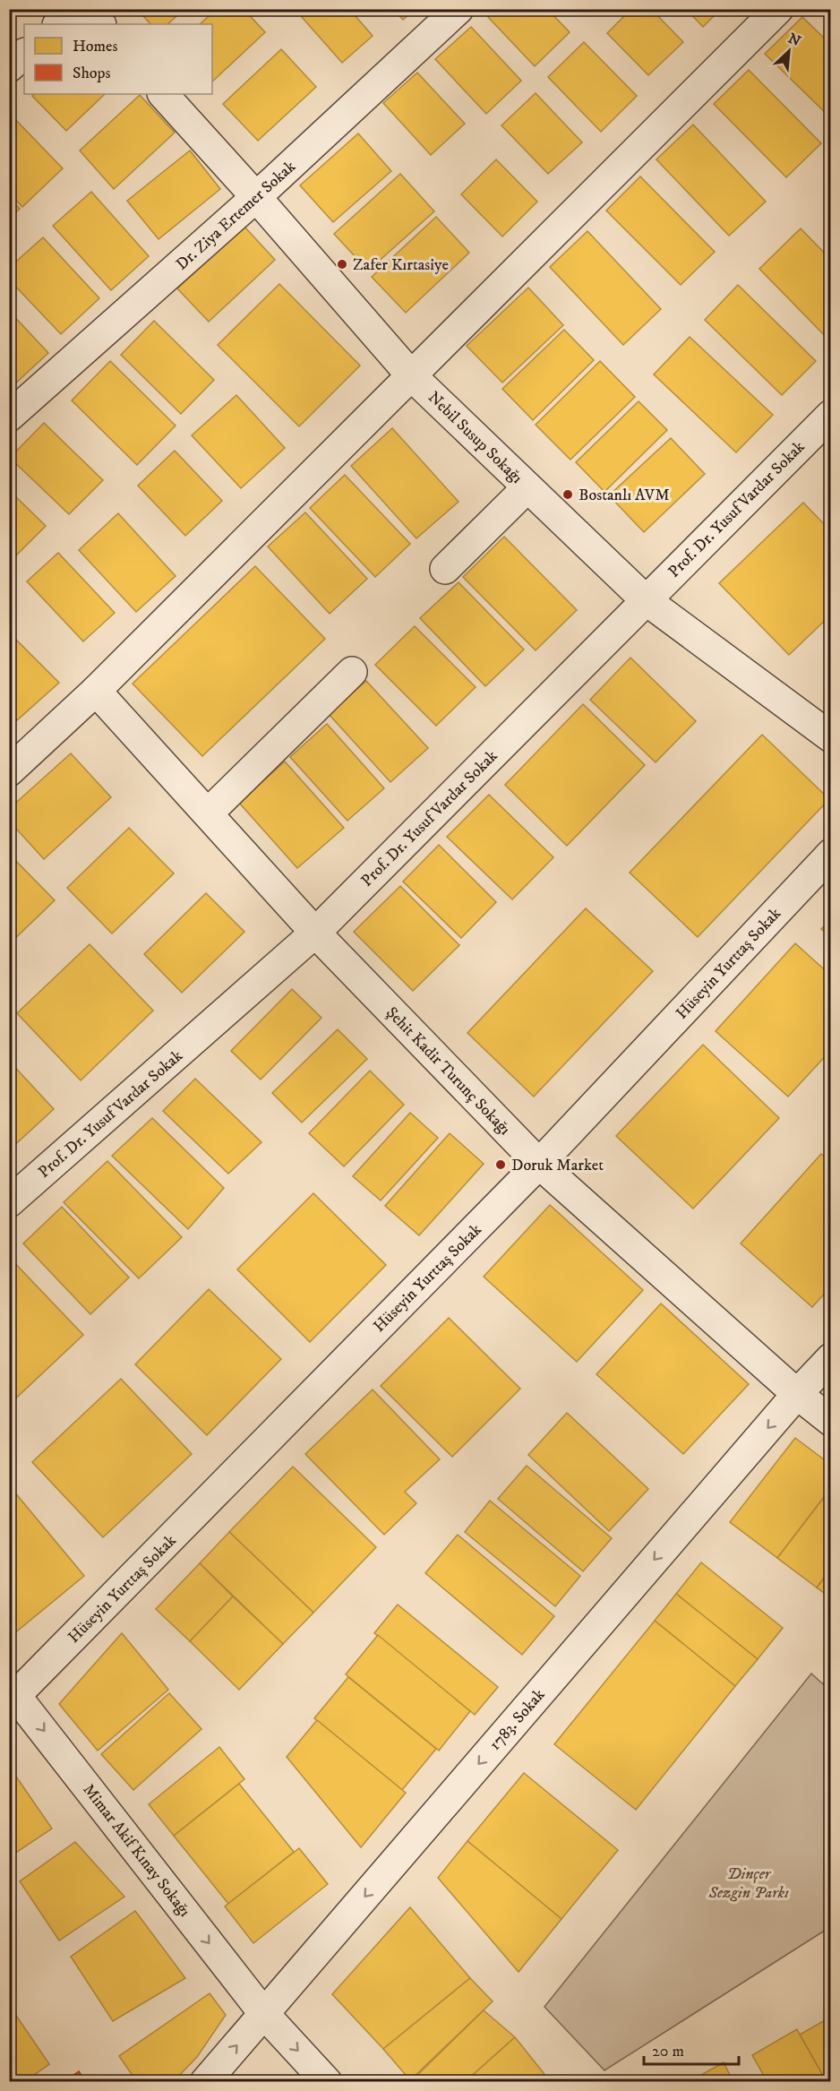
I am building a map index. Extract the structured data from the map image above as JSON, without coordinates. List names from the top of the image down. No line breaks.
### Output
{"streets":{"street":["Dr. Ziya Ertemer Sokak","Nebil Susup Sokağı","Prof. Dr. Yusuf Vardar Sokak","Hüseyin Yurttaş Sokak","Şehit Kadir Turunç Sokağı","1783. Sokak","Mimar Akif Kınay Sokağı"]},"crossings":[["Dr. Ziya Ertemer Sokak","Nebil Susup Sokağı"],["Nebil Susup Sokağı","Prof. Dr. Yusuf Vardar Sokak"],["Prof. Dr. Yusuf Vardar Sokak","Şehit Kadir Turunç Sokağı"],["Hüseyin Yurttaş Sokak","Şehit Kadir Turunç Sokağı"],["Hüseyin Yurttaş Sokak","Mimar Akif Kınay Sokağı"],["Şehit Kadir Turunç Sokağı","1783. Sokak"],["1783. Sokak","Mimar Akif Kınay Sokağı"]],"one_way":["Mimar Akif Kınay Sokağı"],"parks":["Dinçer Sezgin Parkı"],"places":["Zafer Kırtasiye","Bostanlı AVM","Doruk Market"],"legend":["Homes","Shops"],"scale_bar":"20 m","north":"top right"}
